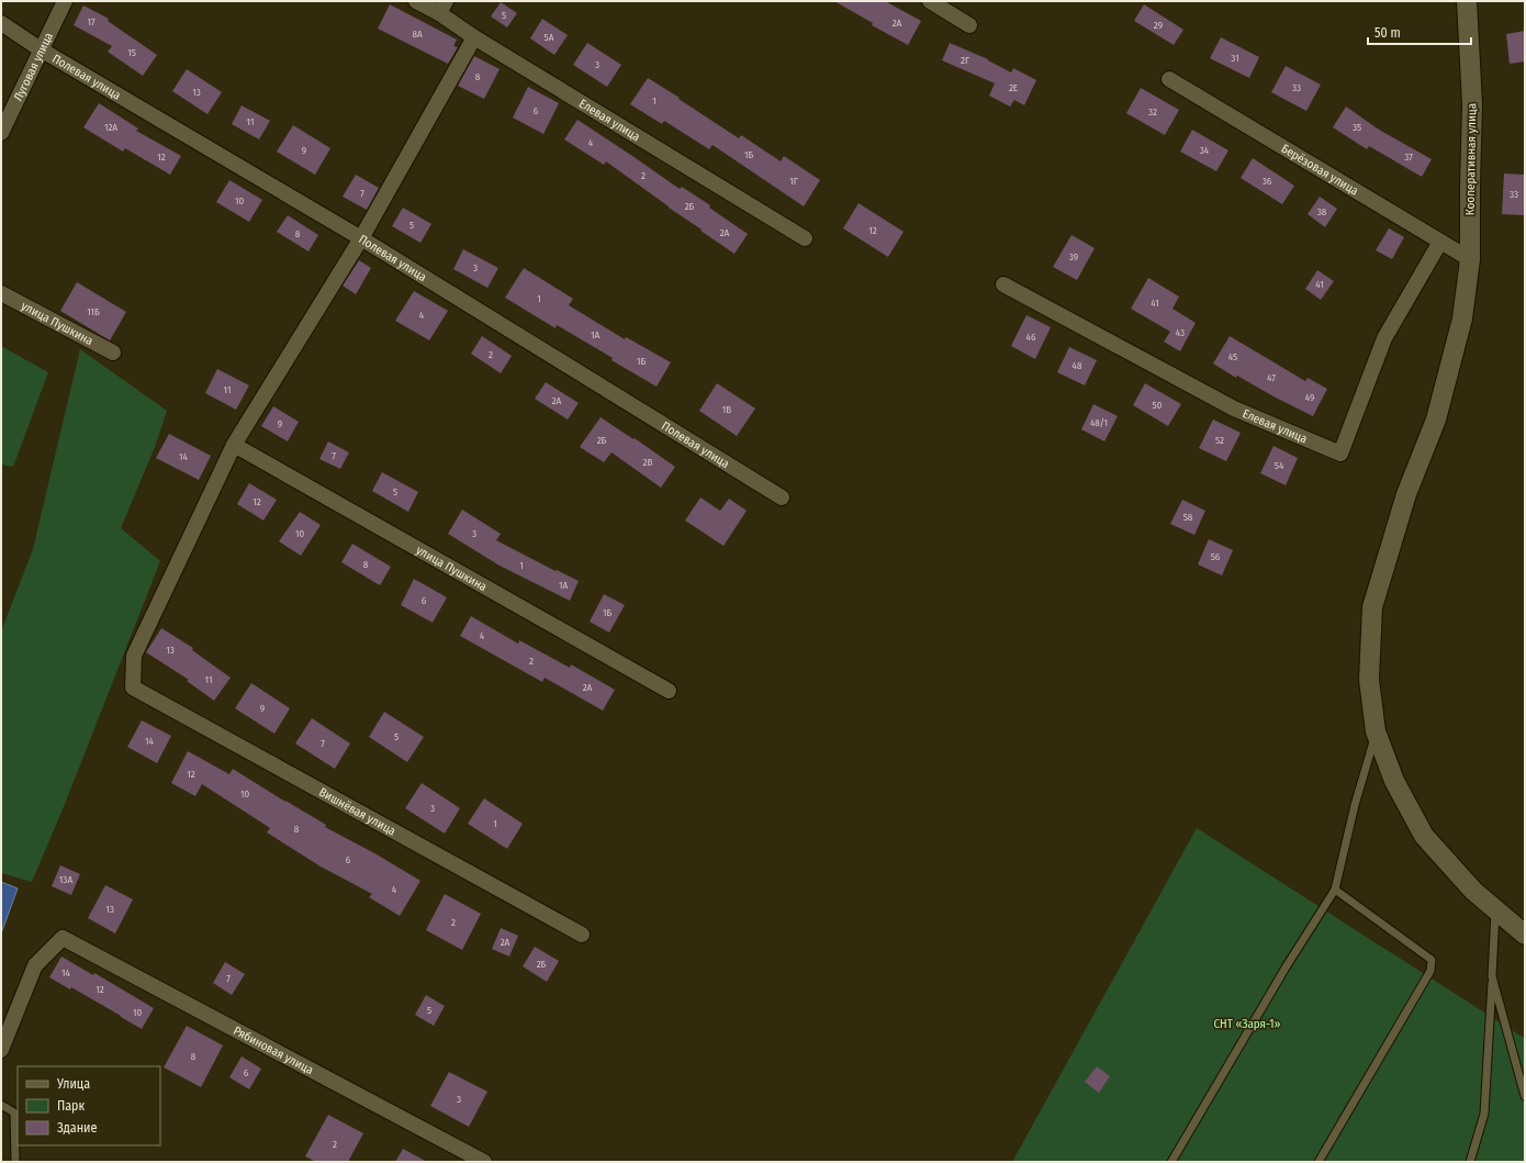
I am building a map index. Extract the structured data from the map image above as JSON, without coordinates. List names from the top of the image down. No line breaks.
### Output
{"streets":{"street":["Луговая улица","Полевая улица","Елевая улица","Кооперативная улица","Берёзовая улица","улица Пушкина","Вишнёвая улица","Рябиновая улица"]},"crossings":[["Луговая улица","Полевая улица"],["Елевая улица","Берёзовая улица"],["Кооперативная улица","Берёзовая улица"],["улица Пушкина","Вишнёвая улица"]],"parks":["СНТ «Заря-1»"],"house_numbers":["5","17","2А","29","8А","5А","15","31","2Г","3","8","2Е","33","13","1","6","32","11","12А","35","4","9","34","1Б","12","37","2","1Г","36","7","33","10","2Б","38","5","12","2А","8","39","3","41","1","41","11Б","4","43","1А","46","2","45","1Б","48","47","11","49","2А","50","1В","48/1","9","2Б","52","7","14","2В","54","5","12","58","10","3","56","8","1","1А","6","1Б","4","13","2","11","2А","9","5","14","7","12","10","3","1","8","6","13А","4","13","2","2А","2Б","14","7","12","5","10","8","6","3","2"],"legend":["Улица","Парк","Здание"],"scale_bar":"50 m"}
